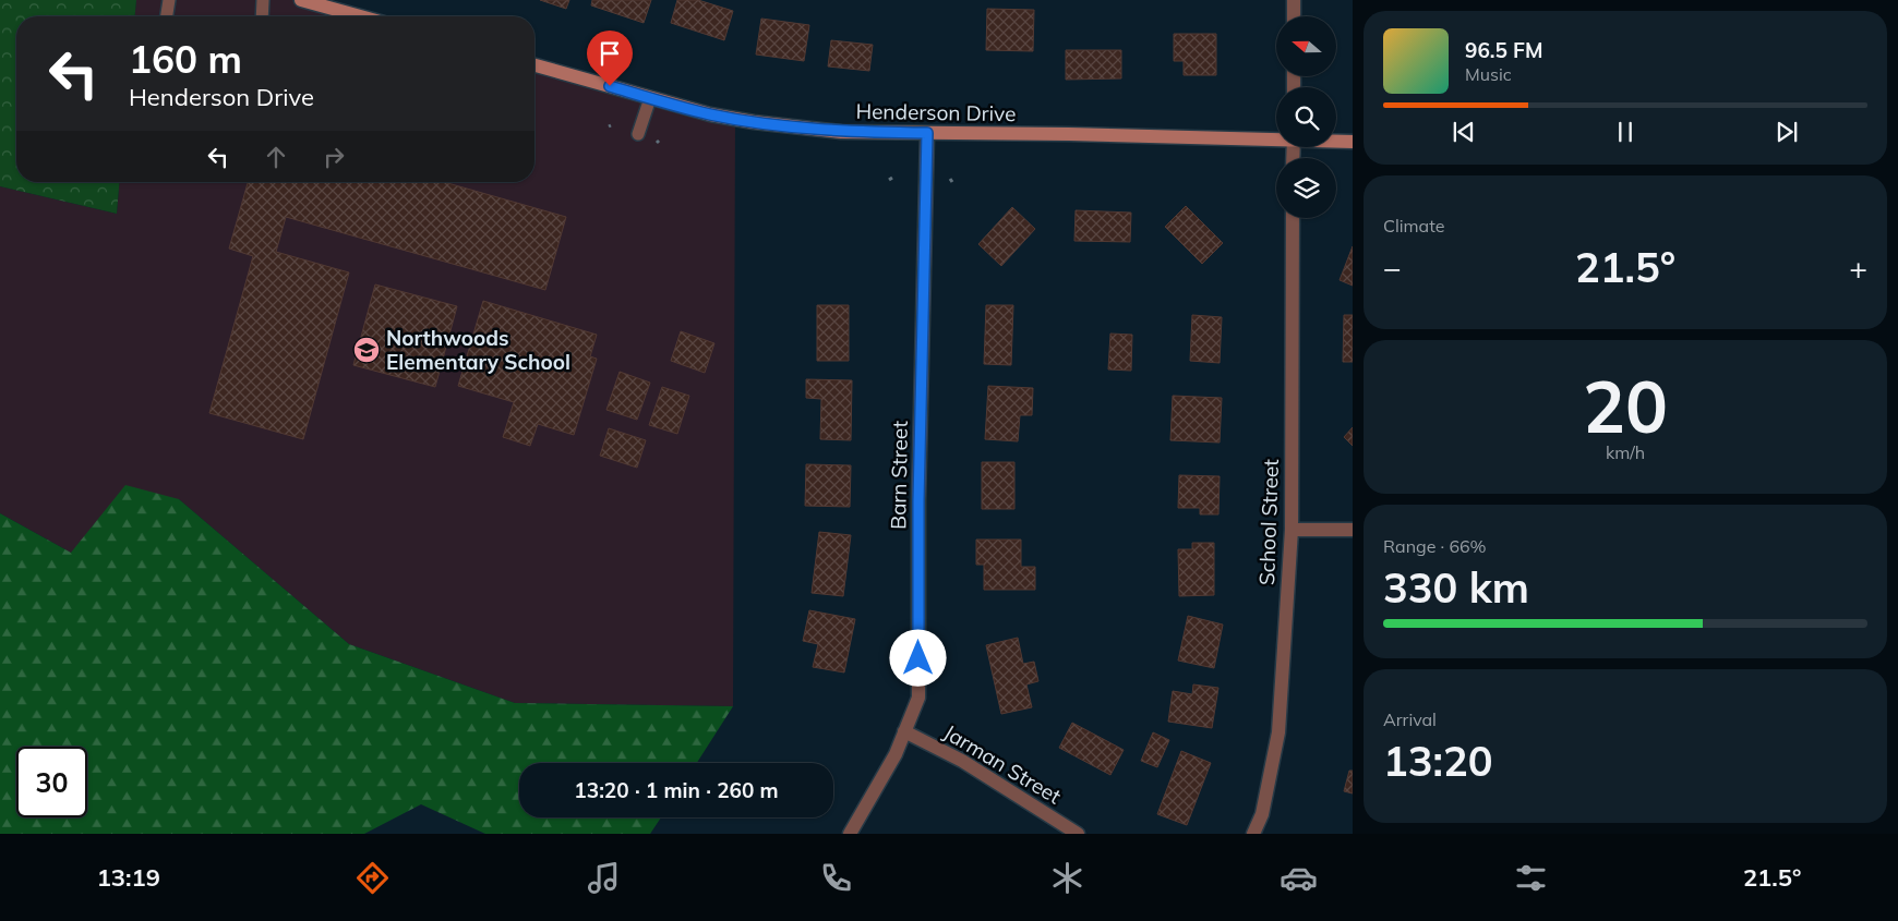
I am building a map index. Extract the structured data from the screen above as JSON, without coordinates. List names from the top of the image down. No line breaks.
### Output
{"streets":{"main road":["Henderson Drive"],"street":["Barn Street","School Street","Jarman Street"]},"crossings":[["Henderson Drive","Barn Street"],["Barn Street","Jarman Street"]],"places":{"school or university":["Northwoods Elementary School"]},"north":"left","page":{"turn":["160 m","Henderson Drive"],"song":["96.5 FM","Music"],"tile":["Climate",["20","km/h"],["Range · 66%","330 km"],["Arrival","13:20"]],"heat":["−","21.5°","+"],"limit":"30","trip":"13:20 · 1 min · 260 m","tabs":["13:19","21.5°"]}}
